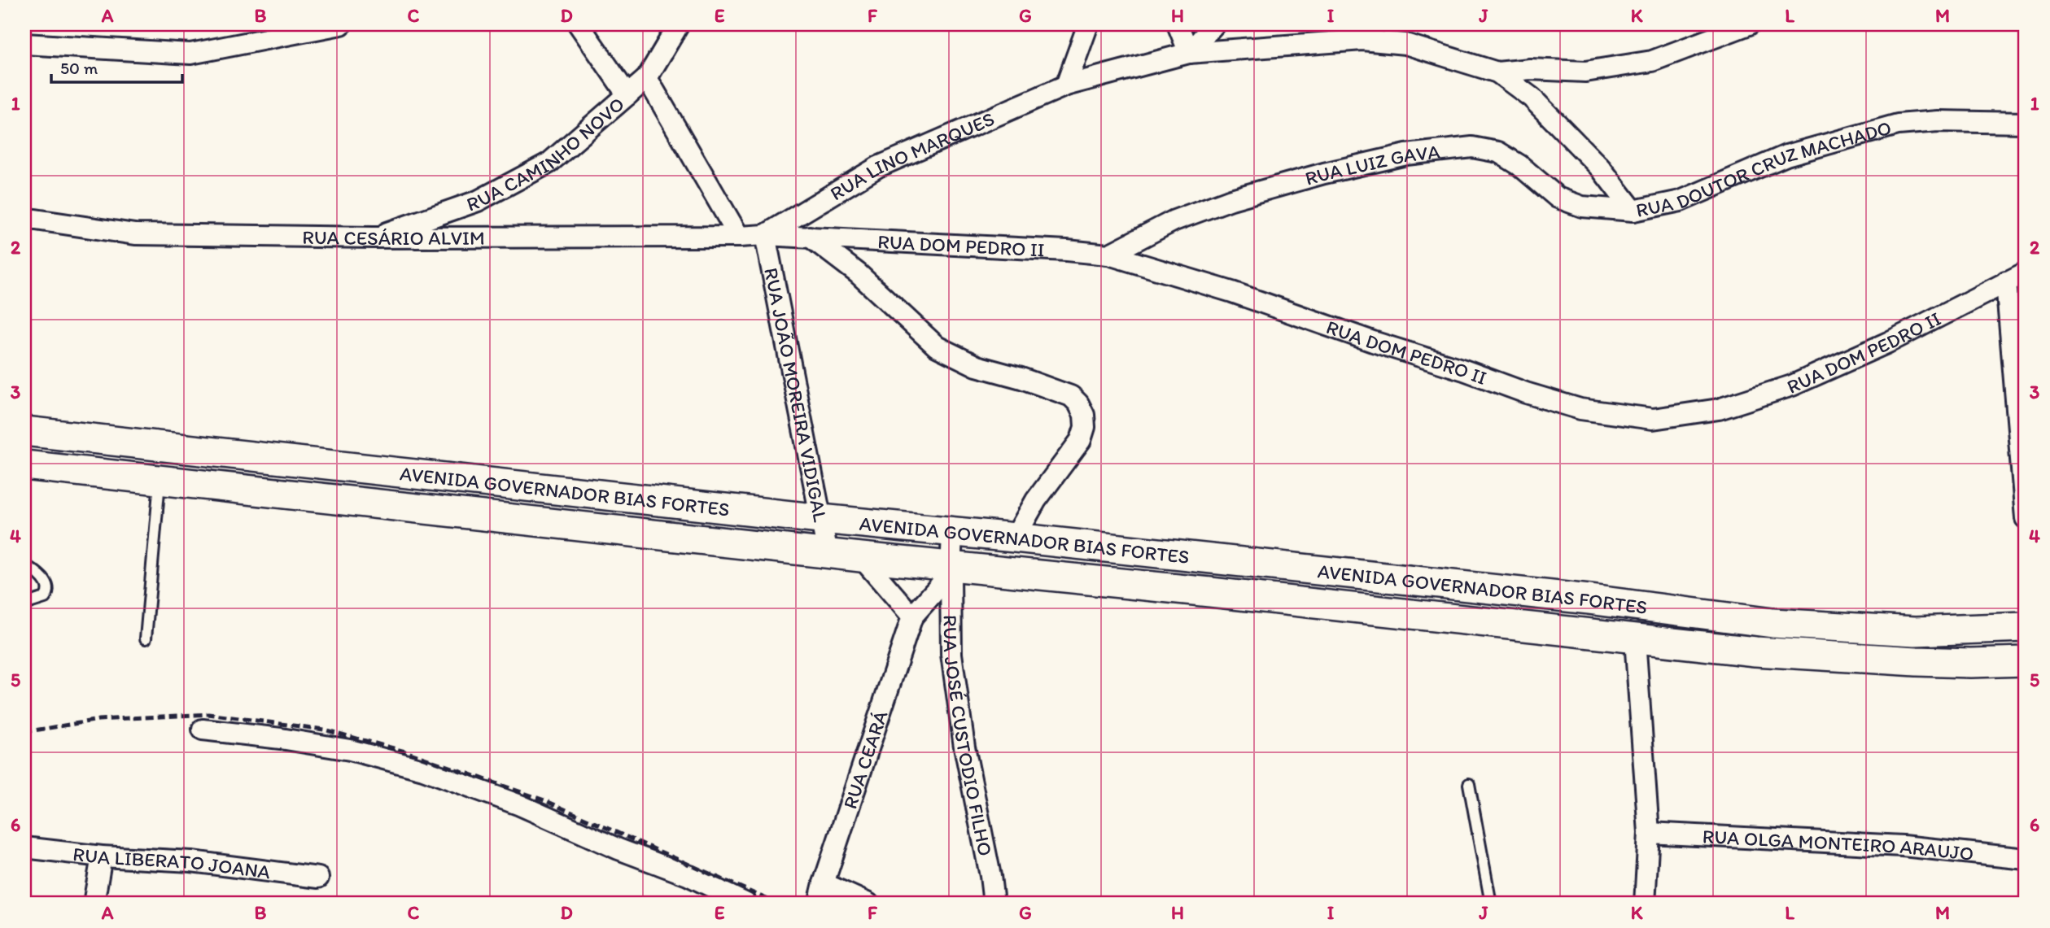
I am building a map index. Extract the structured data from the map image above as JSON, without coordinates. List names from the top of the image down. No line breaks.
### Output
{"streets":{"main road":["AVENIDA GOVERNADOR BIAS FORTES"],"street":["RUA CAMINHO NOVO","RUA LINO MARQUES","RUA DOUTOR CRUZ MACHADO","RUA LUIZ GAVA","RUA CESÁRIO ALVIM","RUA DOM PEDRO II","RUA JOÃO MOREIRA VIDIGAL","RUA JOSÉ CUSTODIO FILHO","RUA CEARÁ","RUA OLGA MONTEIRO ARAUJO","RUA LIBERATO JOANA"]},"crossings":[["RUA CAMINHO NOVO","RUA CESÁRIO ALVIM"],["RUA LINO MARQUES","RUA DOUTOR CRUZ MACHADO"],["RUA LINO MARQUES","RUA CESÁRIO ALVIM"],["RUA LINO MARQUES","RUA DOM PEDRO II"],["RUA LINO MARQUES","RUA JOÃO MOREIRA VIDIGAL"],["RUA DOUTOR CRUZ MACHADO","RUA LUIZ GAVA"],["RUA LUIZ GAVA","RUA DOM PEDRO II"],["RUA CESÁRIO ALVIM","RUA DOM PEDRO II"],["RUA CESÁRIO ALVIM","RUA JOÃO MOREIRA VIDIGAL"],["RUA DOM PEDRO II","RUA JOÃO MOREIRA VIDIGAL"],["RUA JOÃO MOREIRA VIDIGAL","AVENIDA GOVERNADOR BIAS FORTES"],["AVENIDA GOVERNADOR BIAS FORTES","RUA JOSÉ CUSTODIO FILHO"],["AVENIDA GOVERNADOR BIAS FORTES","RUA CEARÁ"],["RUA JOSÉ CUSTODIO FILHO","RUA CEARÁ"]],"scale_bar":"50 m","grid":{"columns":["A","B","C","D","E","F","G","H","I","J","K","L","M"],"rows":["1","2","3","4","5","6"]}}
